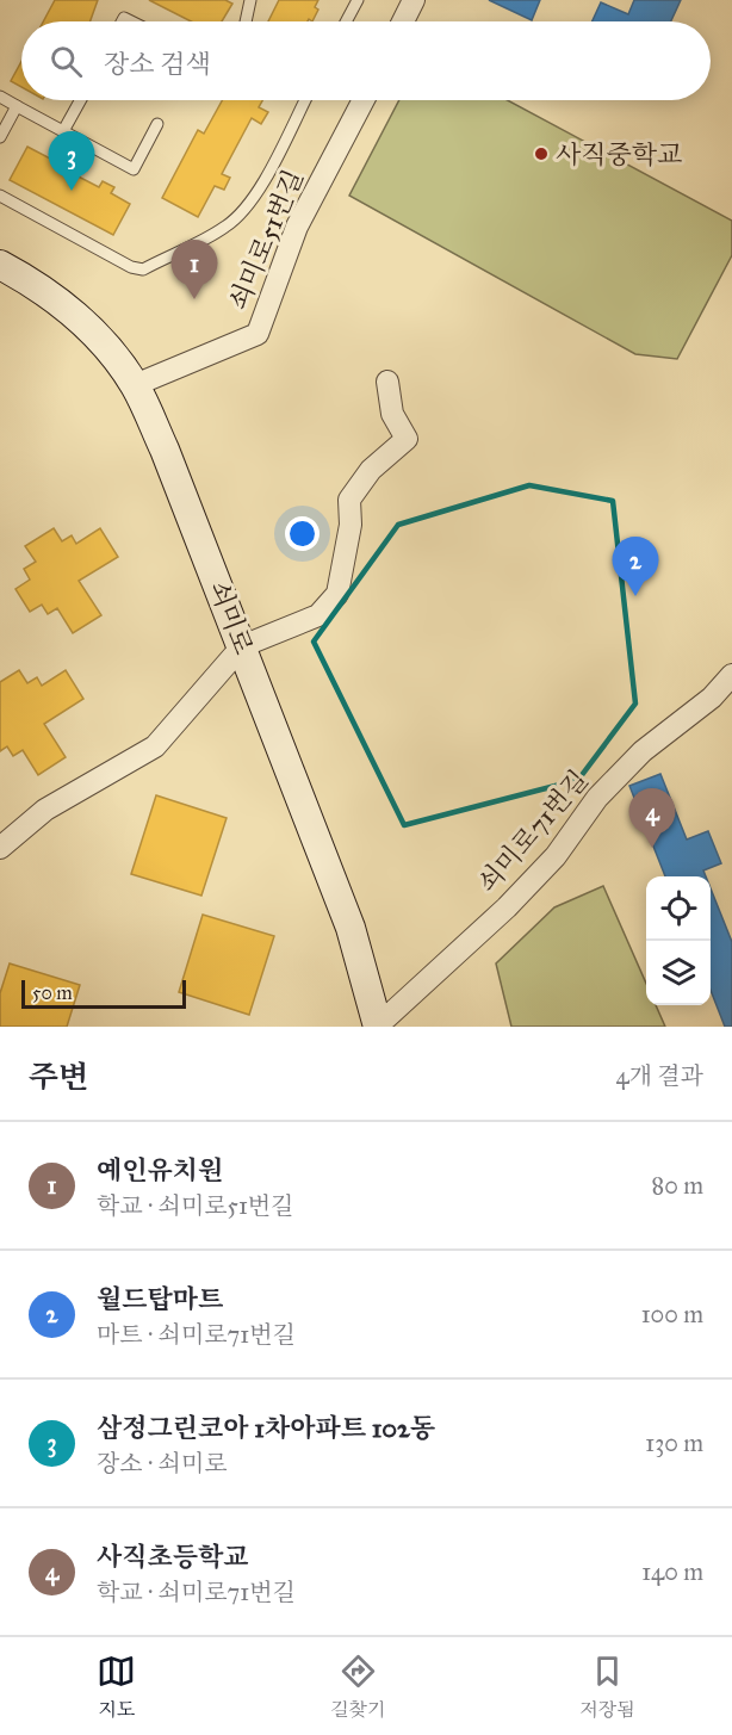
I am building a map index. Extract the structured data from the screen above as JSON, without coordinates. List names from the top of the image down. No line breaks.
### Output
{"streets":{"main road":["쇠미로"],"street":["쇠미로51번길","쇠미로71번길"]},"crossings":[["쇠미로51번길","쇠미로"],["쇠미로","쇠미로71번길"]],"places":["사직중학교"],"scale_bar":"50 m","page":{"search":"장소 검색","pins":["3","1","2","4"],"scale":"50 m","heading":["주변","4개 결과"],"list":[{"mark":"1","name":"예인유치원","note":"학교 · 쇠미로51번길","value":"80 m"},{"mark":"2","name":"월드탑마트","note":"마트 · 쇠미로71번길","value":"100 m"},{"mark":"3","name":"삼정그린코아 1차아파트 102동","note":"장소 · 쇠미로","value":"130 m"},{"mark":"4","name":"사직초등학교","note":"학교 · 쇠미로71번길","value":"140 m"}],"nav":["지도","길찾기","저장됨"]}}
